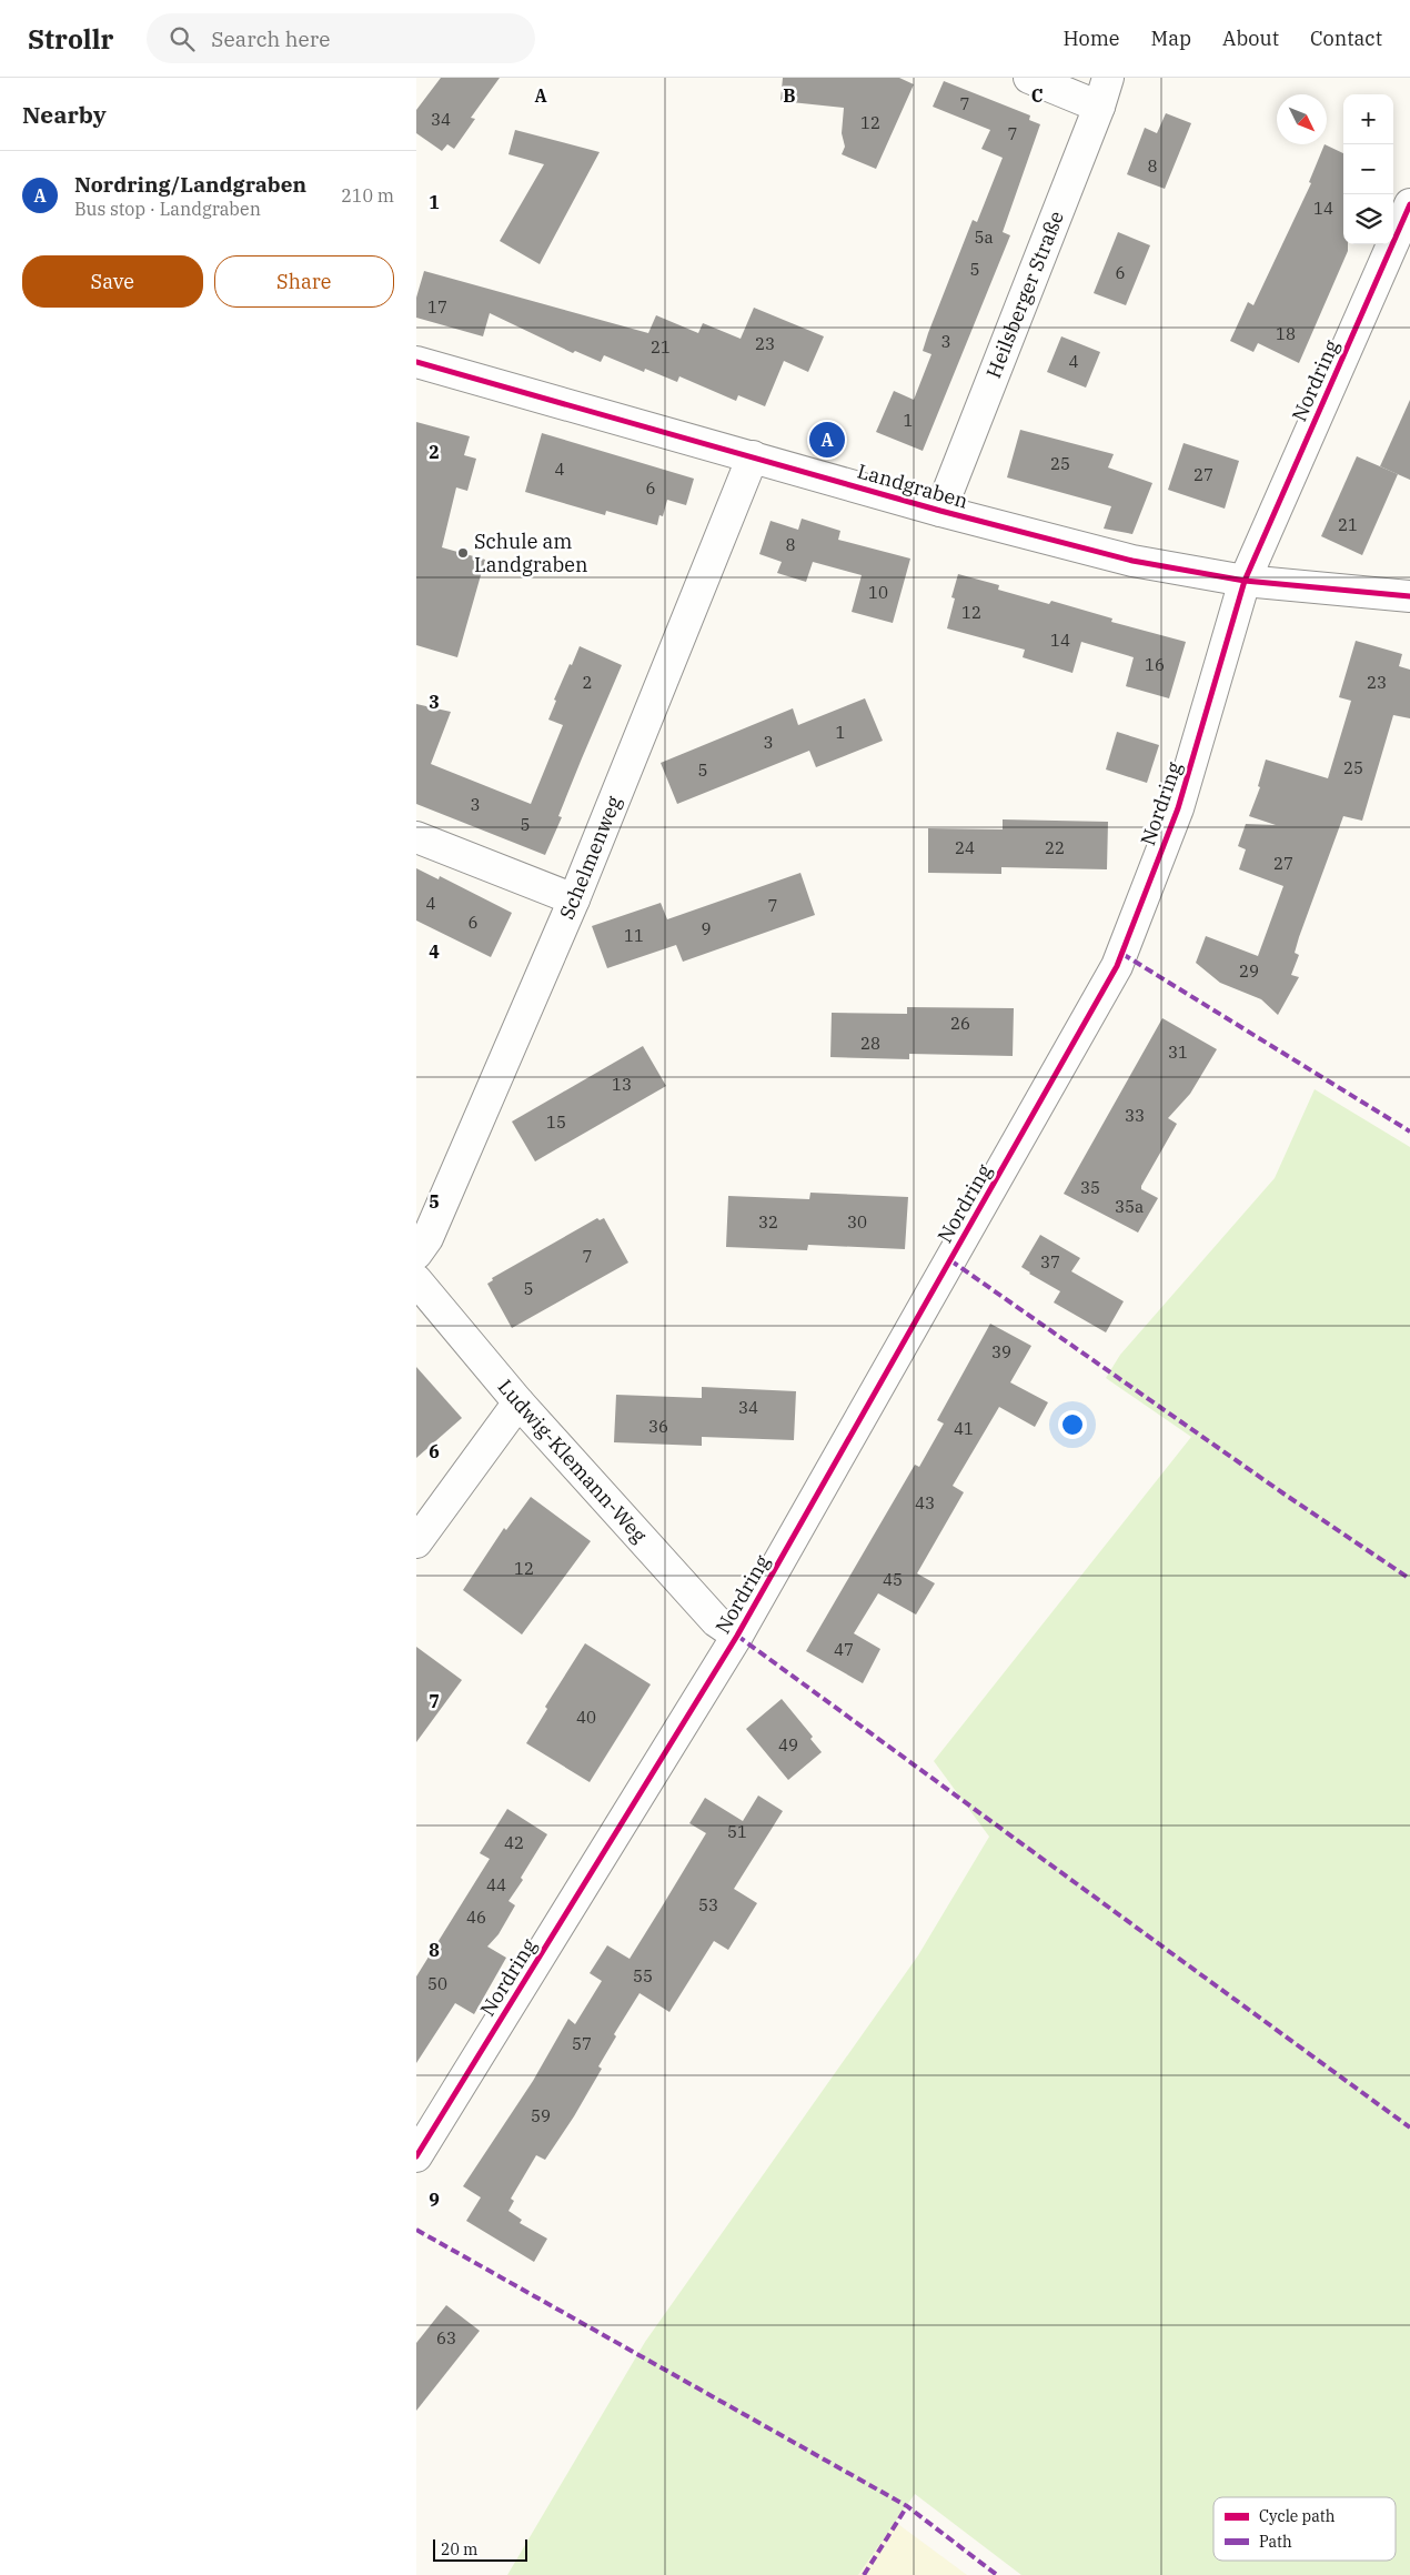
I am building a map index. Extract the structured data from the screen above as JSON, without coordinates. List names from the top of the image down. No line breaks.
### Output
{"streets":{"street":["Heilsberger Straße","Nordring","Landgraben","Schelmenweg","Ludwig-Klemann-Weg"]},"crossings":[["Heilsberger Straße","Landgraben"],["Nordring","Landgraben"],["Nordring","Ludwig-Klemann-Weg"],["Landgraben","Schelmenweg"]],"places":["Schule am Landgraben"],"house_numbers":["7","34","12","7","8","14","5a","5","6","17","18","3","23","21","4","1","25","4","27","6","21","8","10","12","14","16","2","23","1","3","25","5","3","5","24","22","27","4","7","6","9","11","29","26","28","31","13","33","15","35","35a","32","30","7","37","5","39","34","36","41","43","12","45","47","40","49","51","42","44","53","46","55","50","57","59","63"],"legend":["Cycle path","Path"],"scale_bar":"20 m","north":"bottom right","page":{"header":"Strollr","search":"Search here","nav":["Home","Map","About","Contact"],"heading":"Nearby","map_buttons":["+","−"],"list":[{"mark":"A","name":"Nordring/Landgraben","note":"Bus stop · Landgraben","value":"210 m"}],"buttons":["Save","Share"],"pins":"A","scale":"20 m"},"grid":{"columns":["A","B","C"],"rows":["1","2","3","4","5","6","7","8","9"]}}
